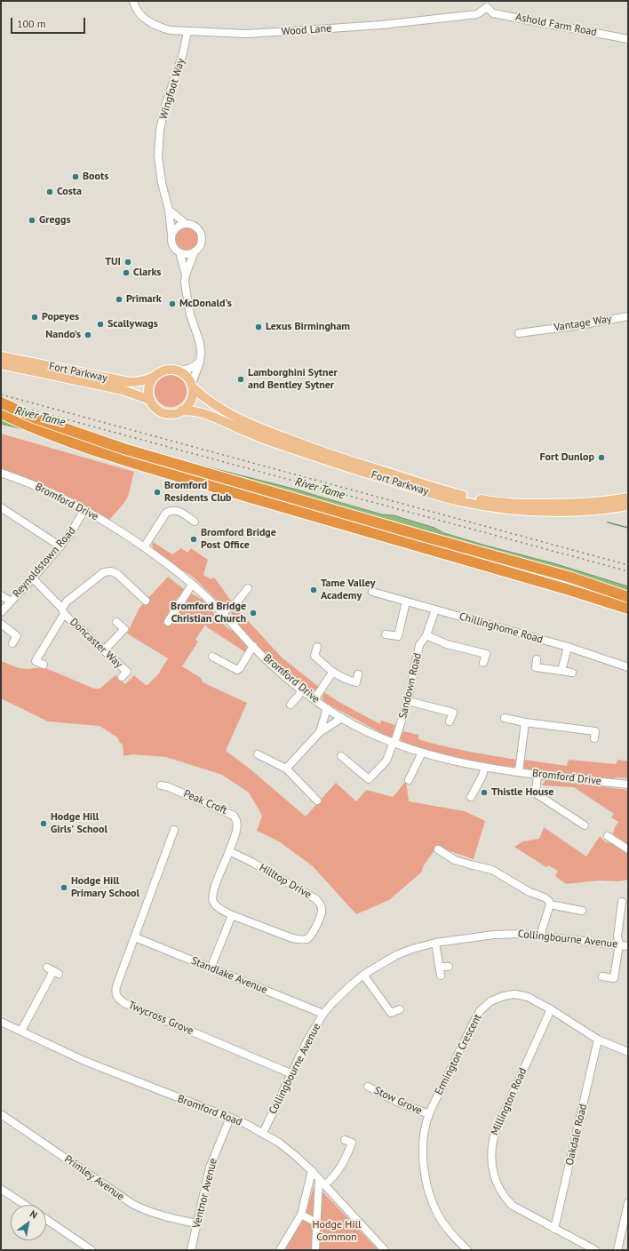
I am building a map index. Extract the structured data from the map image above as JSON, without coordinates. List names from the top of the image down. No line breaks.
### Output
{"streets":{"main road":["Fort Parkway"],"street":["Ashold Farm Road","Wood Lane","Wingfoot Way","Vantage Way","Bromford Drive","Reynoldstown Road","Chillinghome Road","Doncaster Way","Sandown Road","Peak Croft","Hilltop Drive","Collingbourne Avenue","Standlake Avenue","Twycross Grove","Ermington Crescent","Stow Grove","Millington Road","Bromford Road","Oakdale Road","Primley Avenue","Ventnor Avenue"]},"crossings":[["Ashold Farm Road","Wood Lane"],["Wood Lane","Wingfoot Way"],["Bromford Drive","Reynoldstown Road"],["Bromford Drive","Sandown Road"],["Reynoldstown Road","Doncaster Way"],["Chillinghome Road","Sandown Road"],["Peak Croft","Hilltop Drive"],["Collingbourne Avenue","Standlake Avenue"],["Collingbourne Avenue","Twycross Grove"],["Collingbourne Avenue","Bromford Road"],["Standlake Avenue","Twycross Grove"],["Ermington Crescent","Stow Grove"],["Ermington Crescent","Millington Road"],["Ermington Crescent","Oakdale Road"],["Millington Road","Oakdale Road"],["Bromford Road","Ventnor Avenue"],["Primley Avenue","Ventnor Avenue"]],"water":["River Tame"],"parks":["Hodge Hill Common"],"places":["Boots","Costa","Greggs","TUI","Clarks","Primark","McDonald's","Popeyes","Scallywags","Lexus Birmingham","Nando's","Lamborghini Sytner and Bentley Sytner","Fort Dunlop","Bromford Residents Club","Bromford Bridge Post Office","Tame Valley Academy","Bromford Bridge Christian Church","Thistle House","Hodge Hill Girls' School","Hodge Hill Primary School"],"scale_bar":"100 m","north":"top right"}
